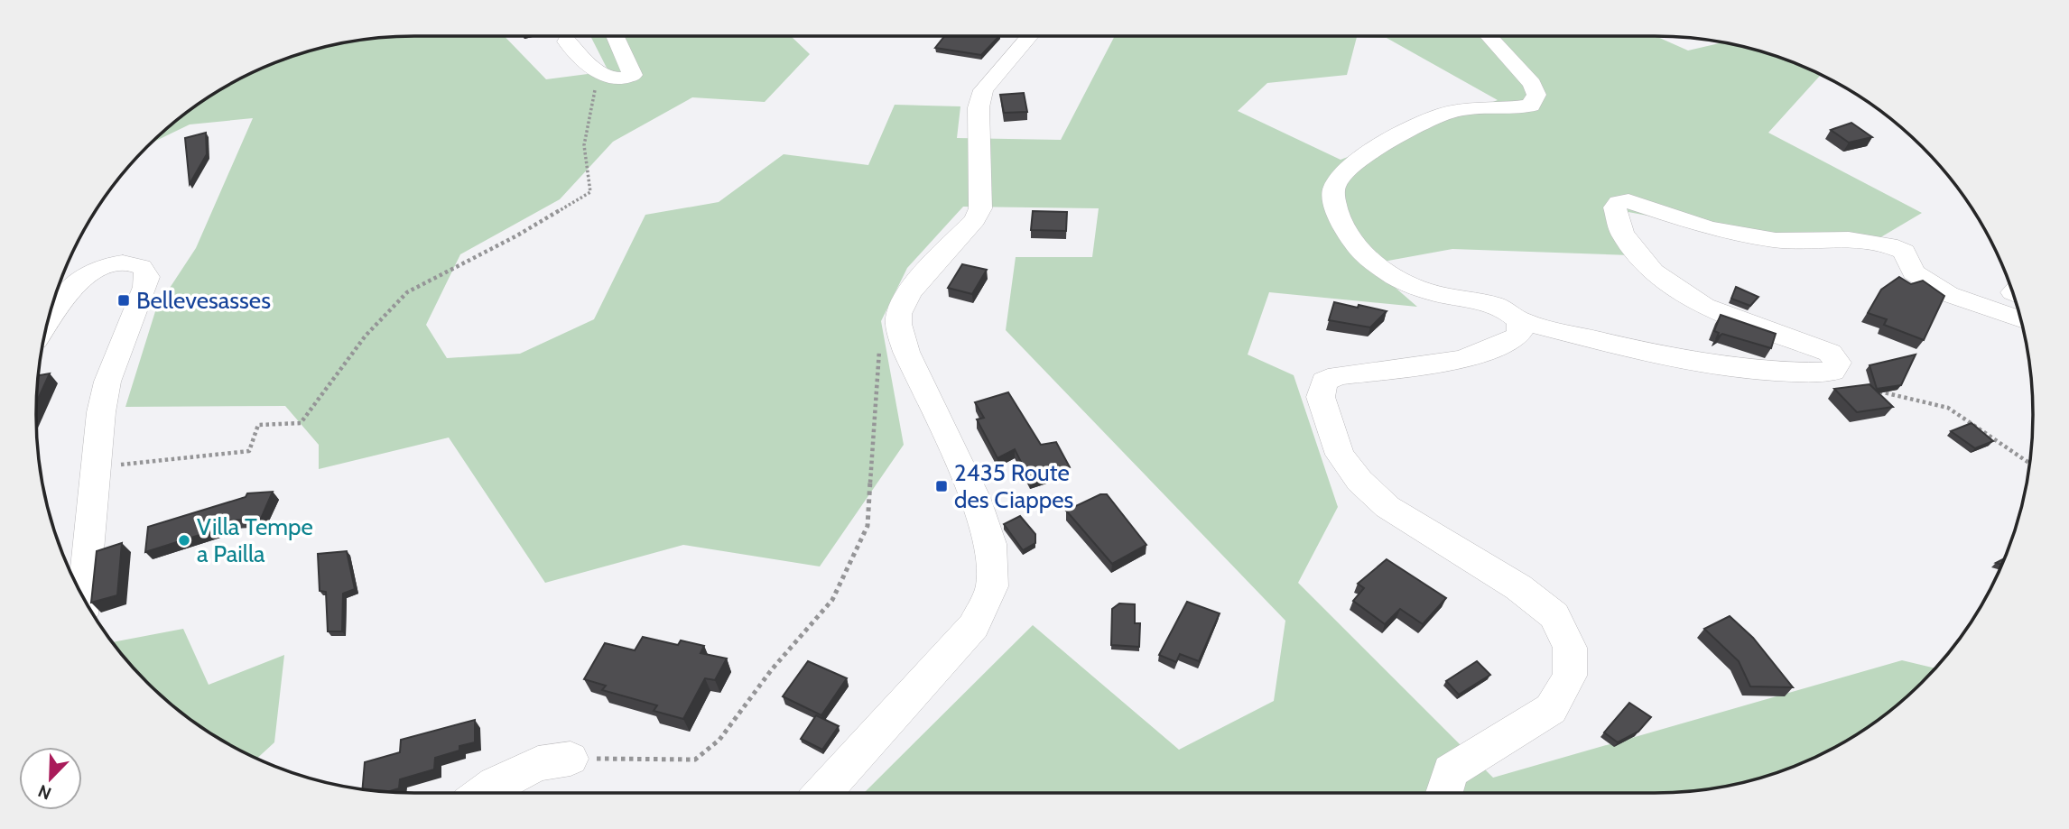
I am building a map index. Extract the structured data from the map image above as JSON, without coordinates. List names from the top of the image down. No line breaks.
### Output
{"places":{"transit":["Bellevesasses","2435 Route des Ciappes"],"other":["Villa Tempe a Pailla"]},"north":"bottom left"}
